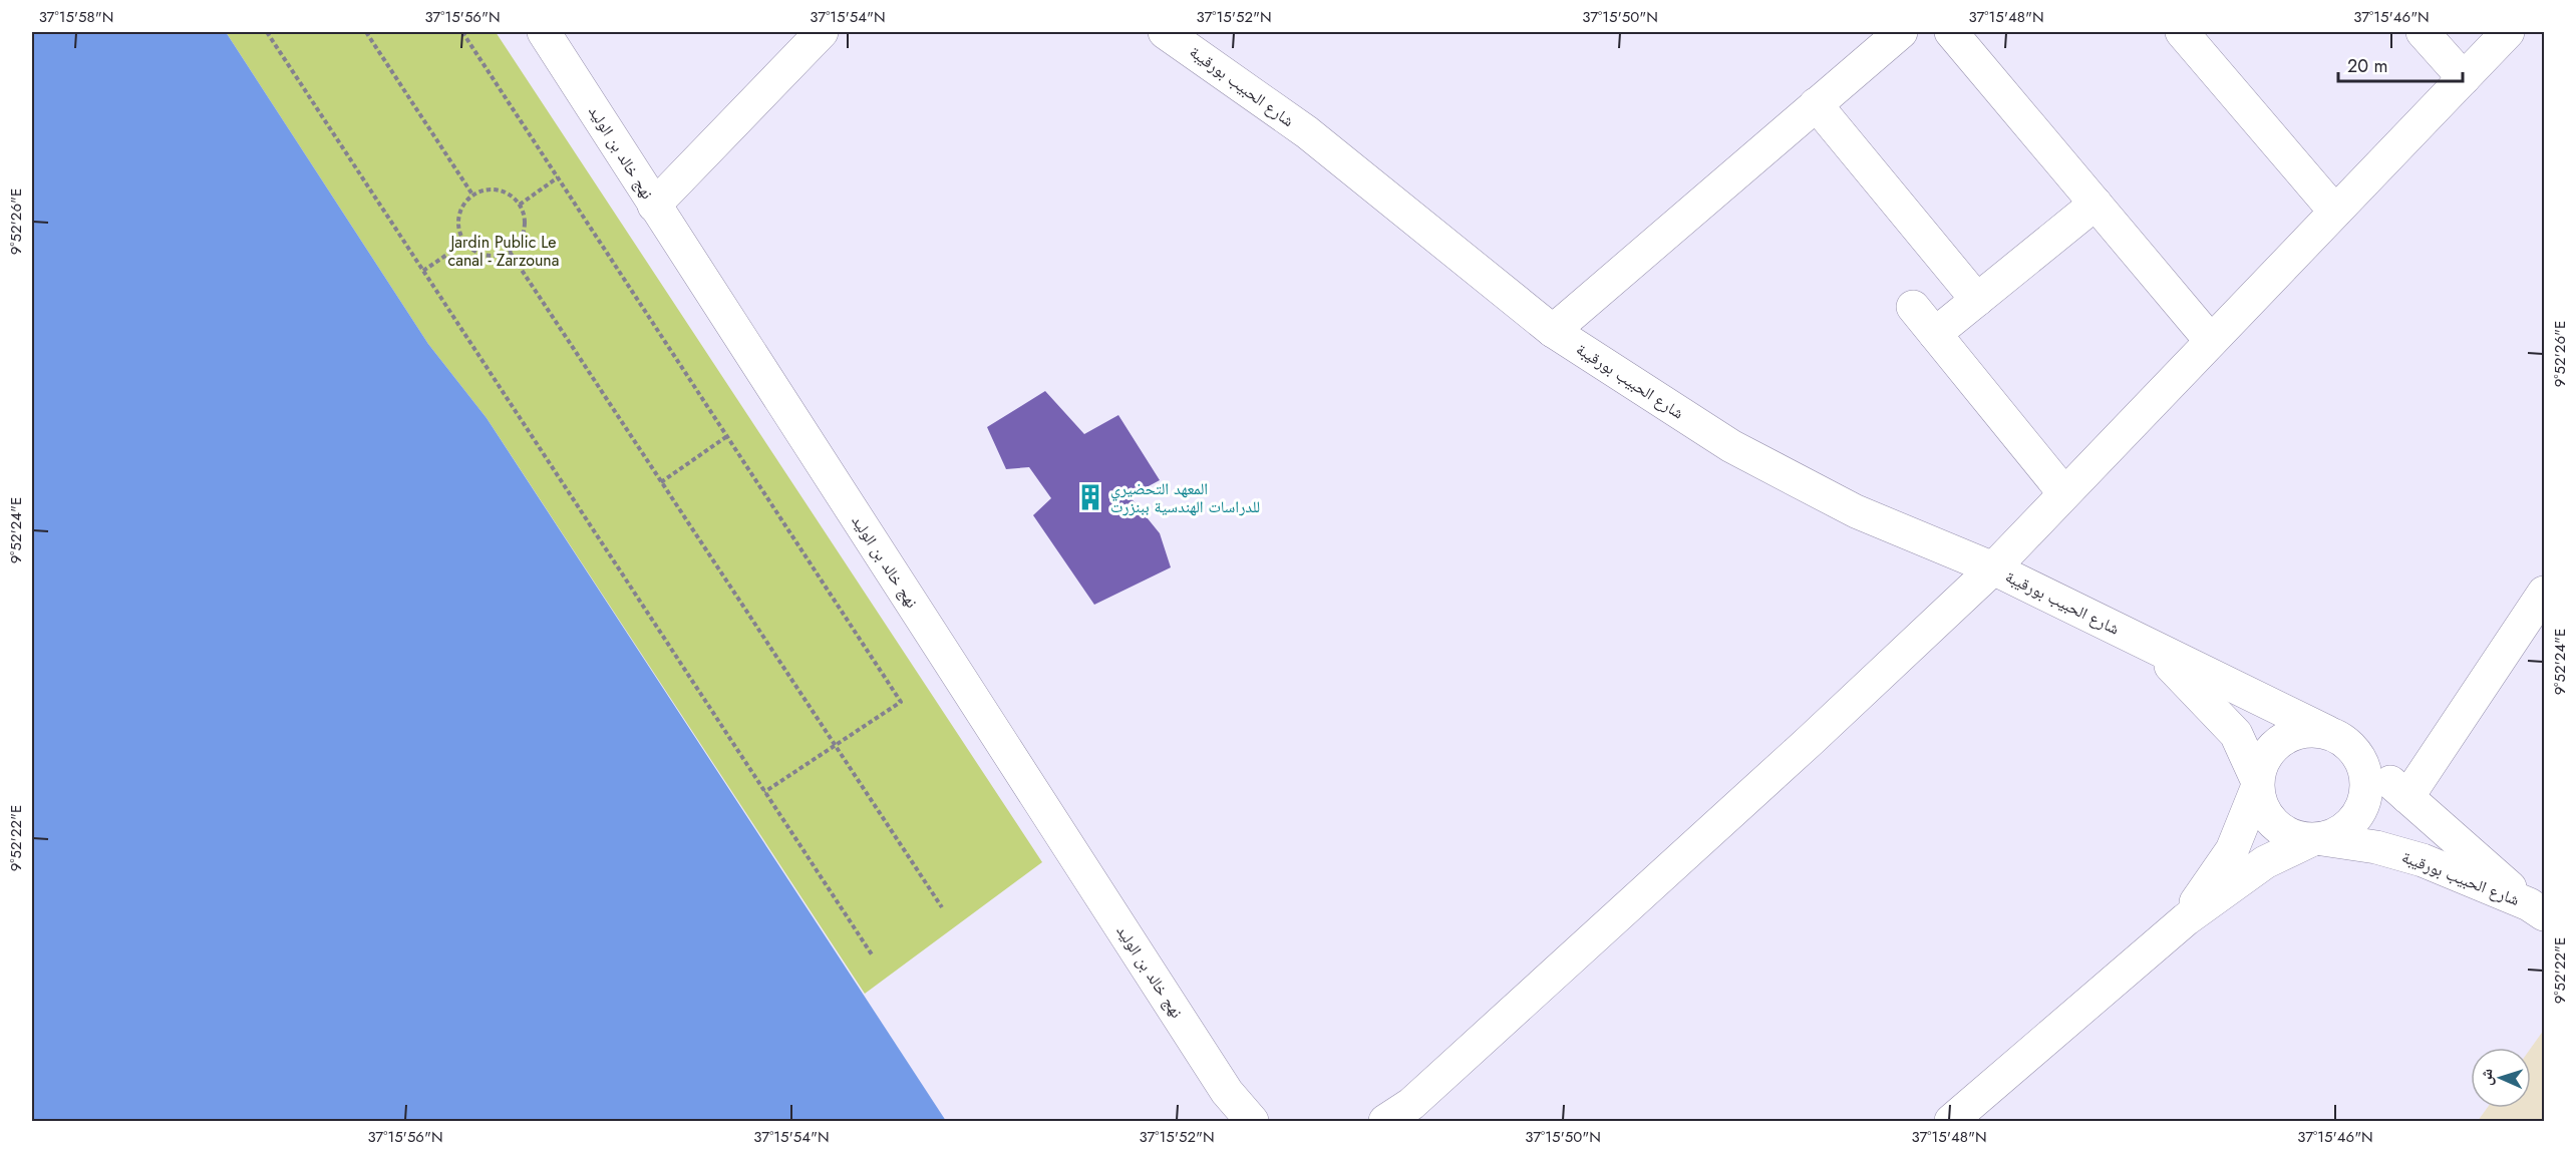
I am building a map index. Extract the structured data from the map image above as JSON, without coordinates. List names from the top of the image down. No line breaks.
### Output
{"streets":{"street":["شارع الحبيب بورقيبة","نهج خالد بن الوليد"]},"parks":["Jardin Public Le canal - Zarzouna"],"places":{"building":["المعهد التحضيري للدراسات الهندسية ببنزرت"]},"scale_bar":"20 m","north":"left","coordinates":["37°15'58\"N","37°15'56\"N","37°15'54\"N","37°15'52\"N","37°15'50\"N","37°15'48\"N","37°15'46\"N","9°52'26\"E","9°52'24\"E","9°52'22\"E"]}
